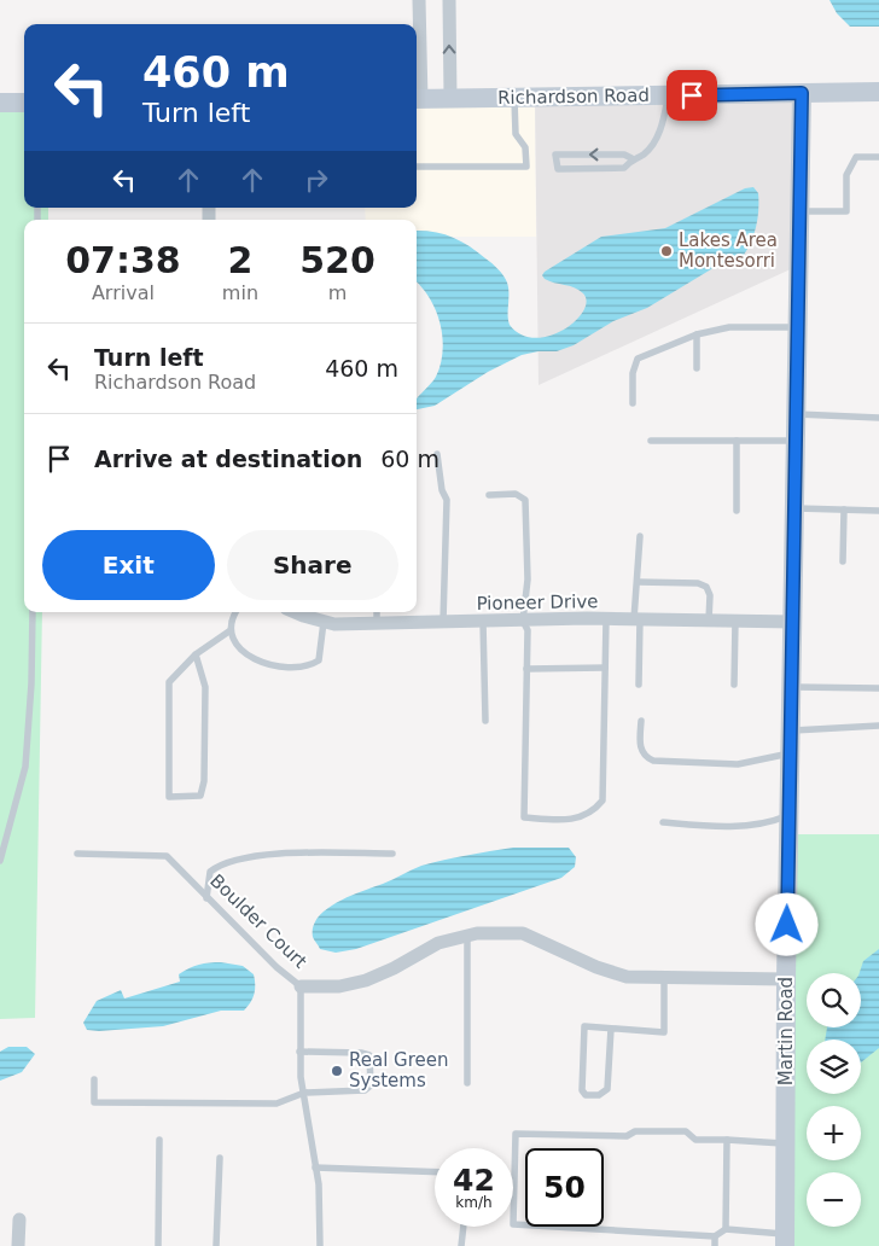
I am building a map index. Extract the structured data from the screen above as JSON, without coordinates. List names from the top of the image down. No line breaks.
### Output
{"streets":{"main road":["Richardson Road","Martin Road"],"street":["Pioneer Drive","Boulder Court"]},"crossings":[["Richardson Road","Martin Road"],["Pioneer Drive","Martin Road"],["Boulder Court","Martin Road"]],"places":["Lakes Area Montesorri","Real Green Systems"],"page":{"turn":["460 m","Turn left"],"eta":["07:38","Arrival","2","min","520","m"],"list":[{"name":"Turn left","note":"Richardson Road","value":"460 m"},{"name":"Arrive at destination","value":"60 m"}],"buttons":["Exit","Share"],"map_buttons":["+","−"],"speed":"42 km/h","limit":"50"}}
